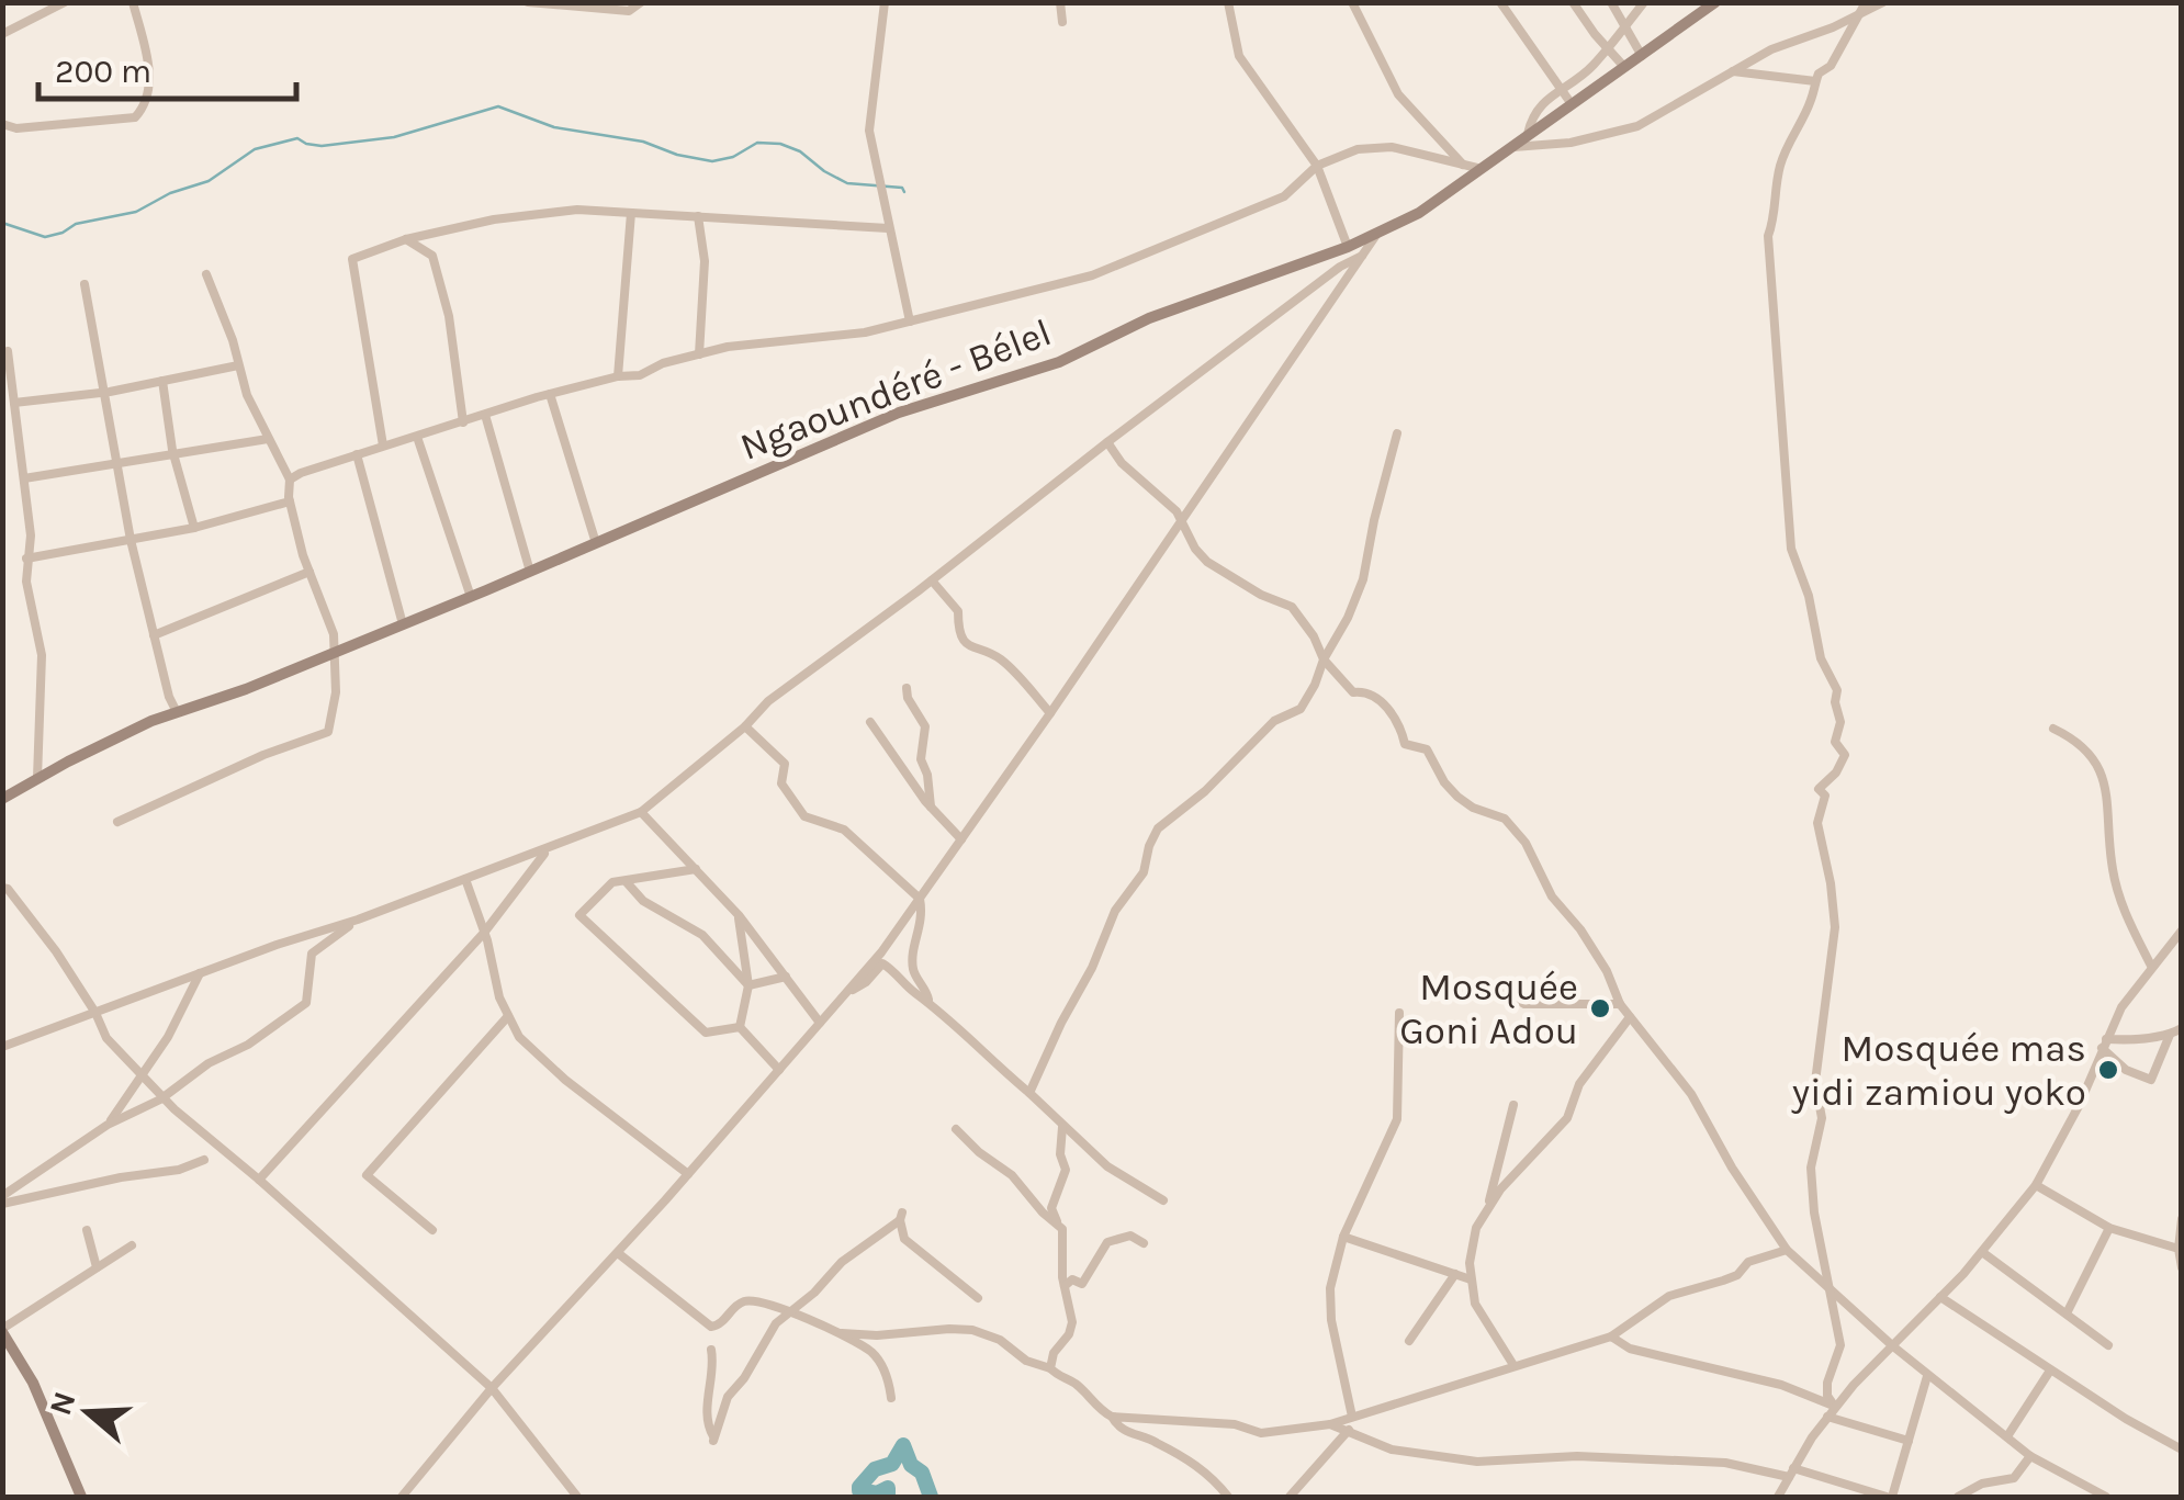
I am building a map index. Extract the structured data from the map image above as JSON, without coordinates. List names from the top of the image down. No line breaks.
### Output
{"streets":{"main road":["Ngaoundéré - Bélel"]},"places":["Mosquée Goni Adou","Mosquée mas yidi zamiou yoko"],"scale_bar":"200 m","north":"left"}
